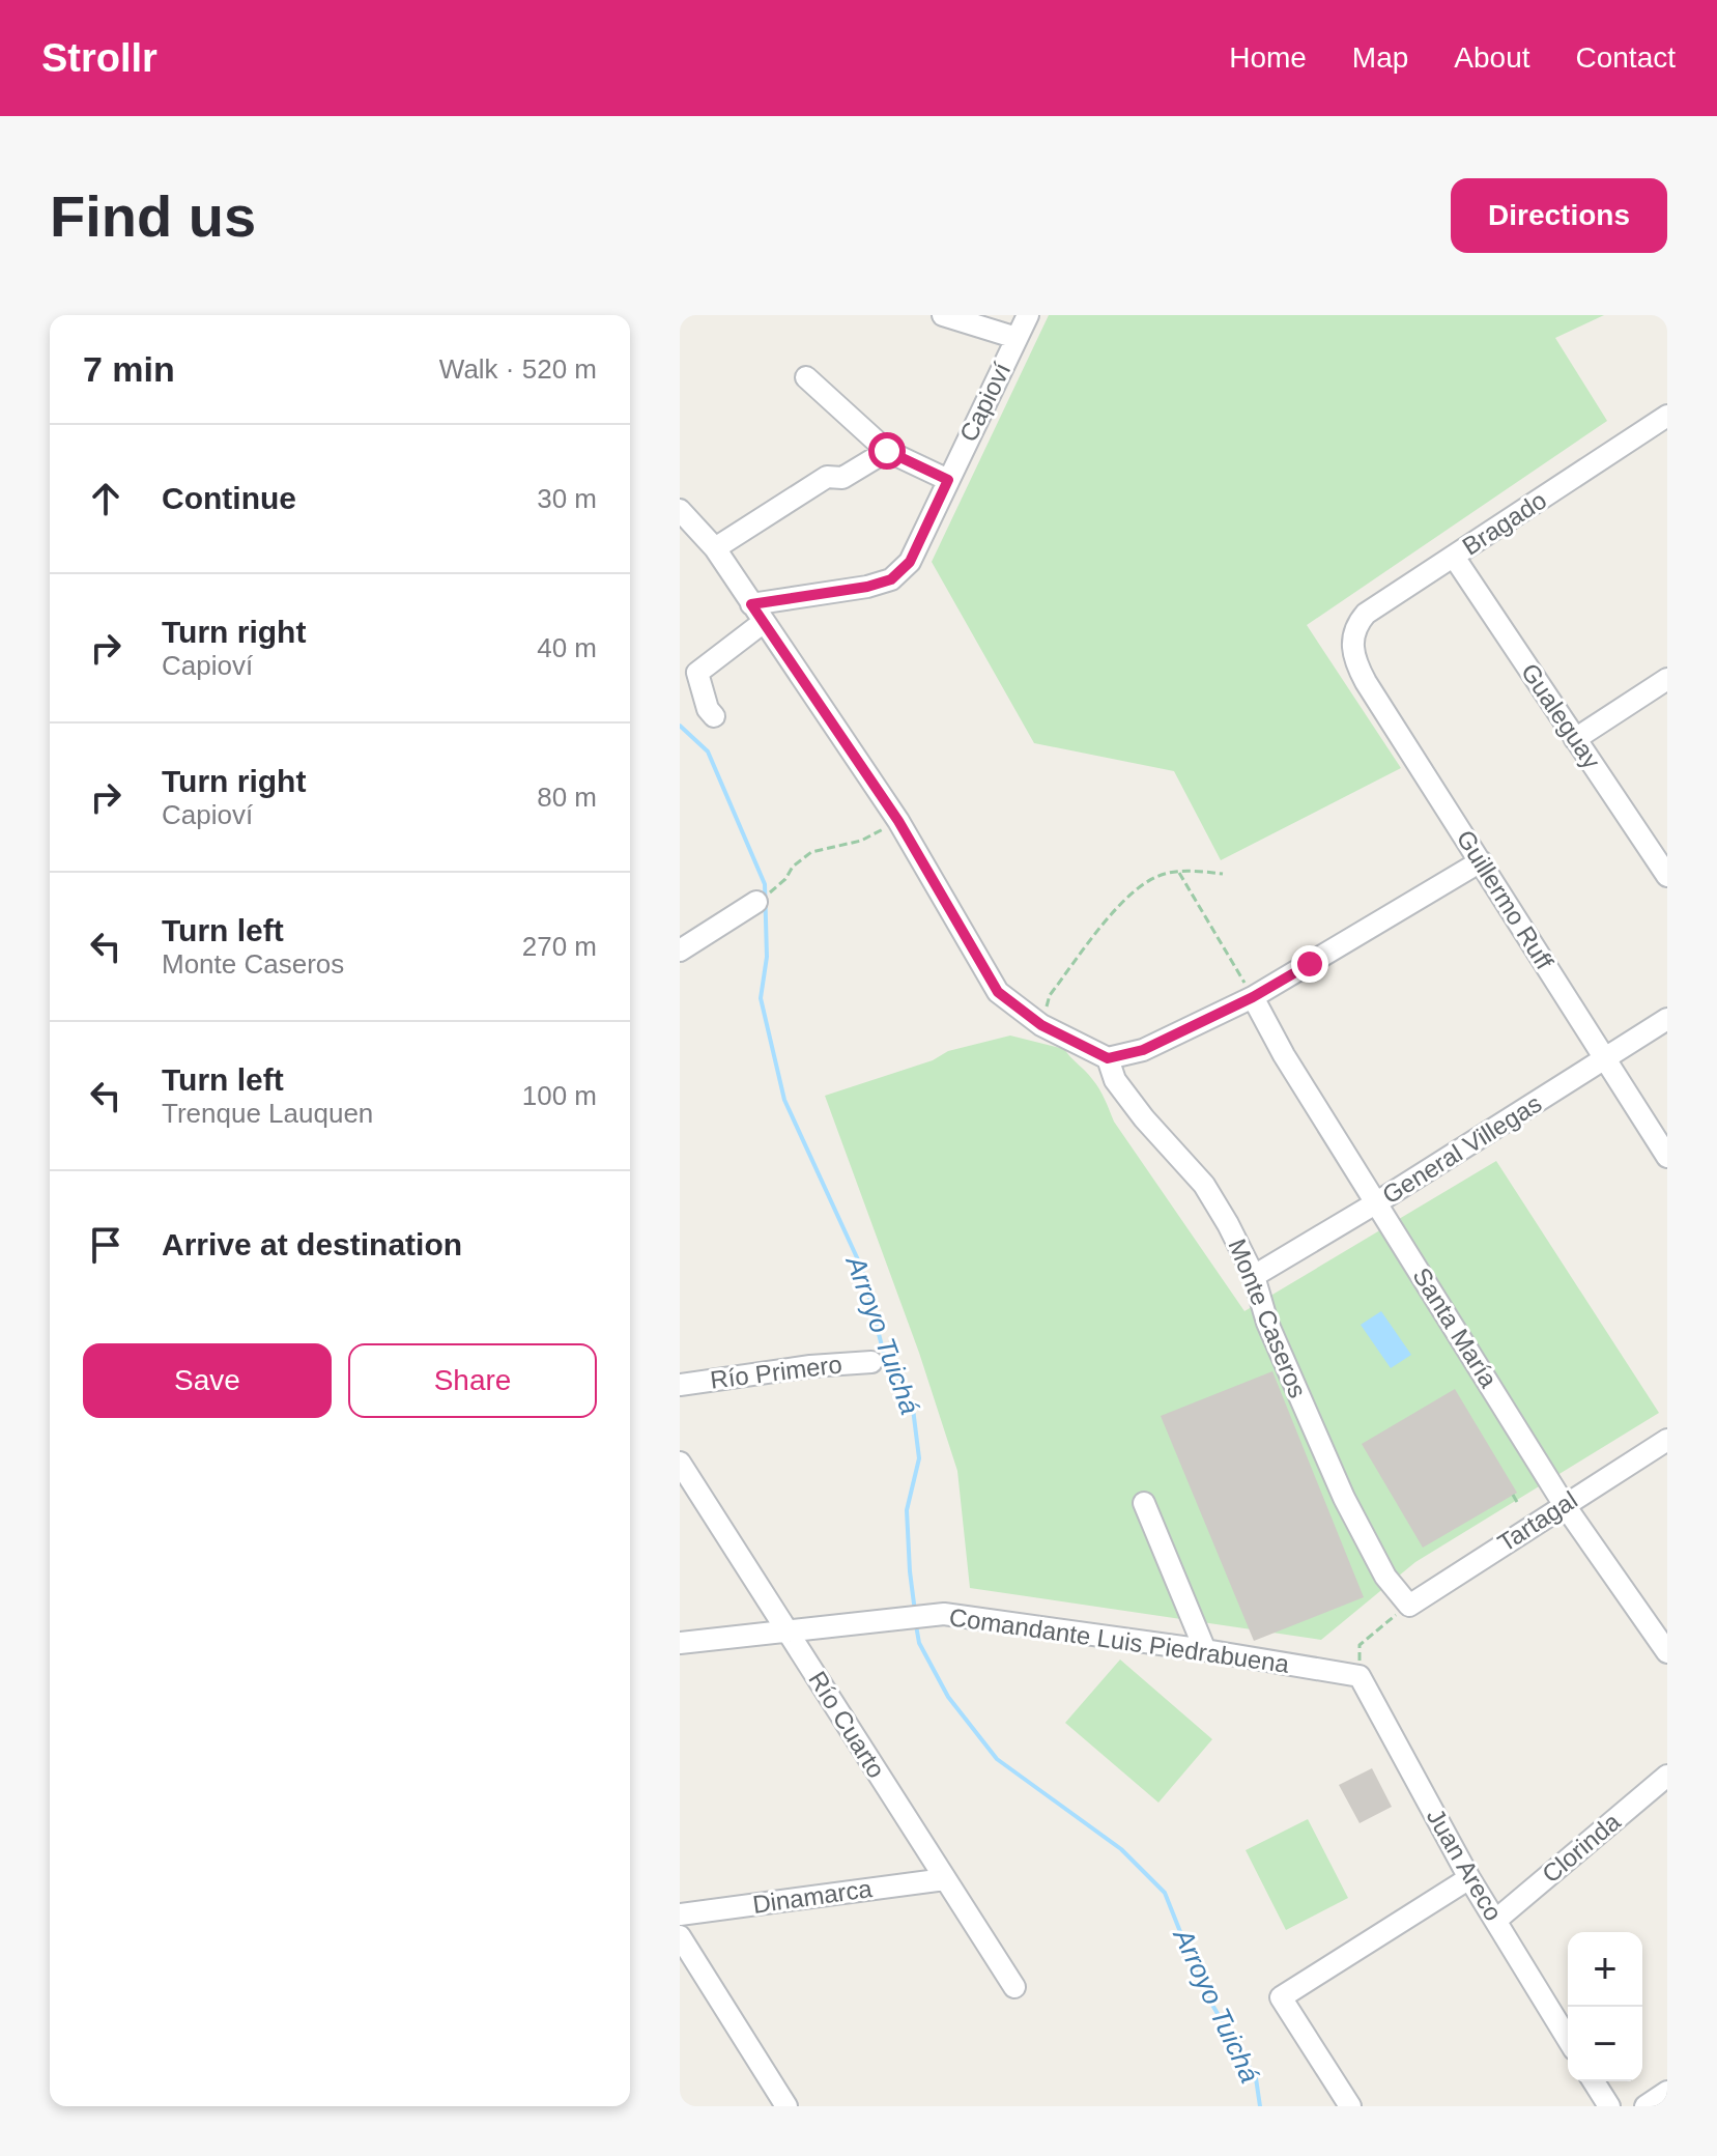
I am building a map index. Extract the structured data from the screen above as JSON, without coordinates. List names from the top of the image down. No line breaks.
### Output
{"streets":{"street":["Capioví","Bragado","Gualeguay","Guillermo Ruff","General Villegas","Monte Caseros","Santa María","Río Primero","Tartagal","Comandante Luis Piedrabuena","Río Cuarto","Clorinda","Juan Areco","Dinamarca"]},"crossings":[["Bragado","Gualeguay"],["Bragado","Guillermo Ruff"],["Guillermo Ruff","General Villegas"],["General Villegas","Monte Caseros"],["General Villegas","Santa María"],["Monte Caseros","Tartagal"],["Santa María","Tartagal"],["Comandante Luis Piedrabuena","Río Cuarto"],["Comandante Luis Piedrabuena","Juan Areco"],["Río Cuarto","Dinamarca"],["Clorinda","Juan Areco"]],"water":["Arroyo Tuichá"],"page":{"header":"Strollr","nav":["Home","Map","About","Contact"],"buttons":["Directions",["Save","Share"]],"title":"Find us","heading":["7 min","Walk · 520 m"],"list":[["Continue","30 m"],["Turn right","Capioví","40 m"],["Turn right","Capioví","80 m"],["Turn left","Monte Caseros","270 m"],["Turn left","Trenque Lauquen","100 m"],"Arrive at destination"],"map_buttons":["+","−"]}}
